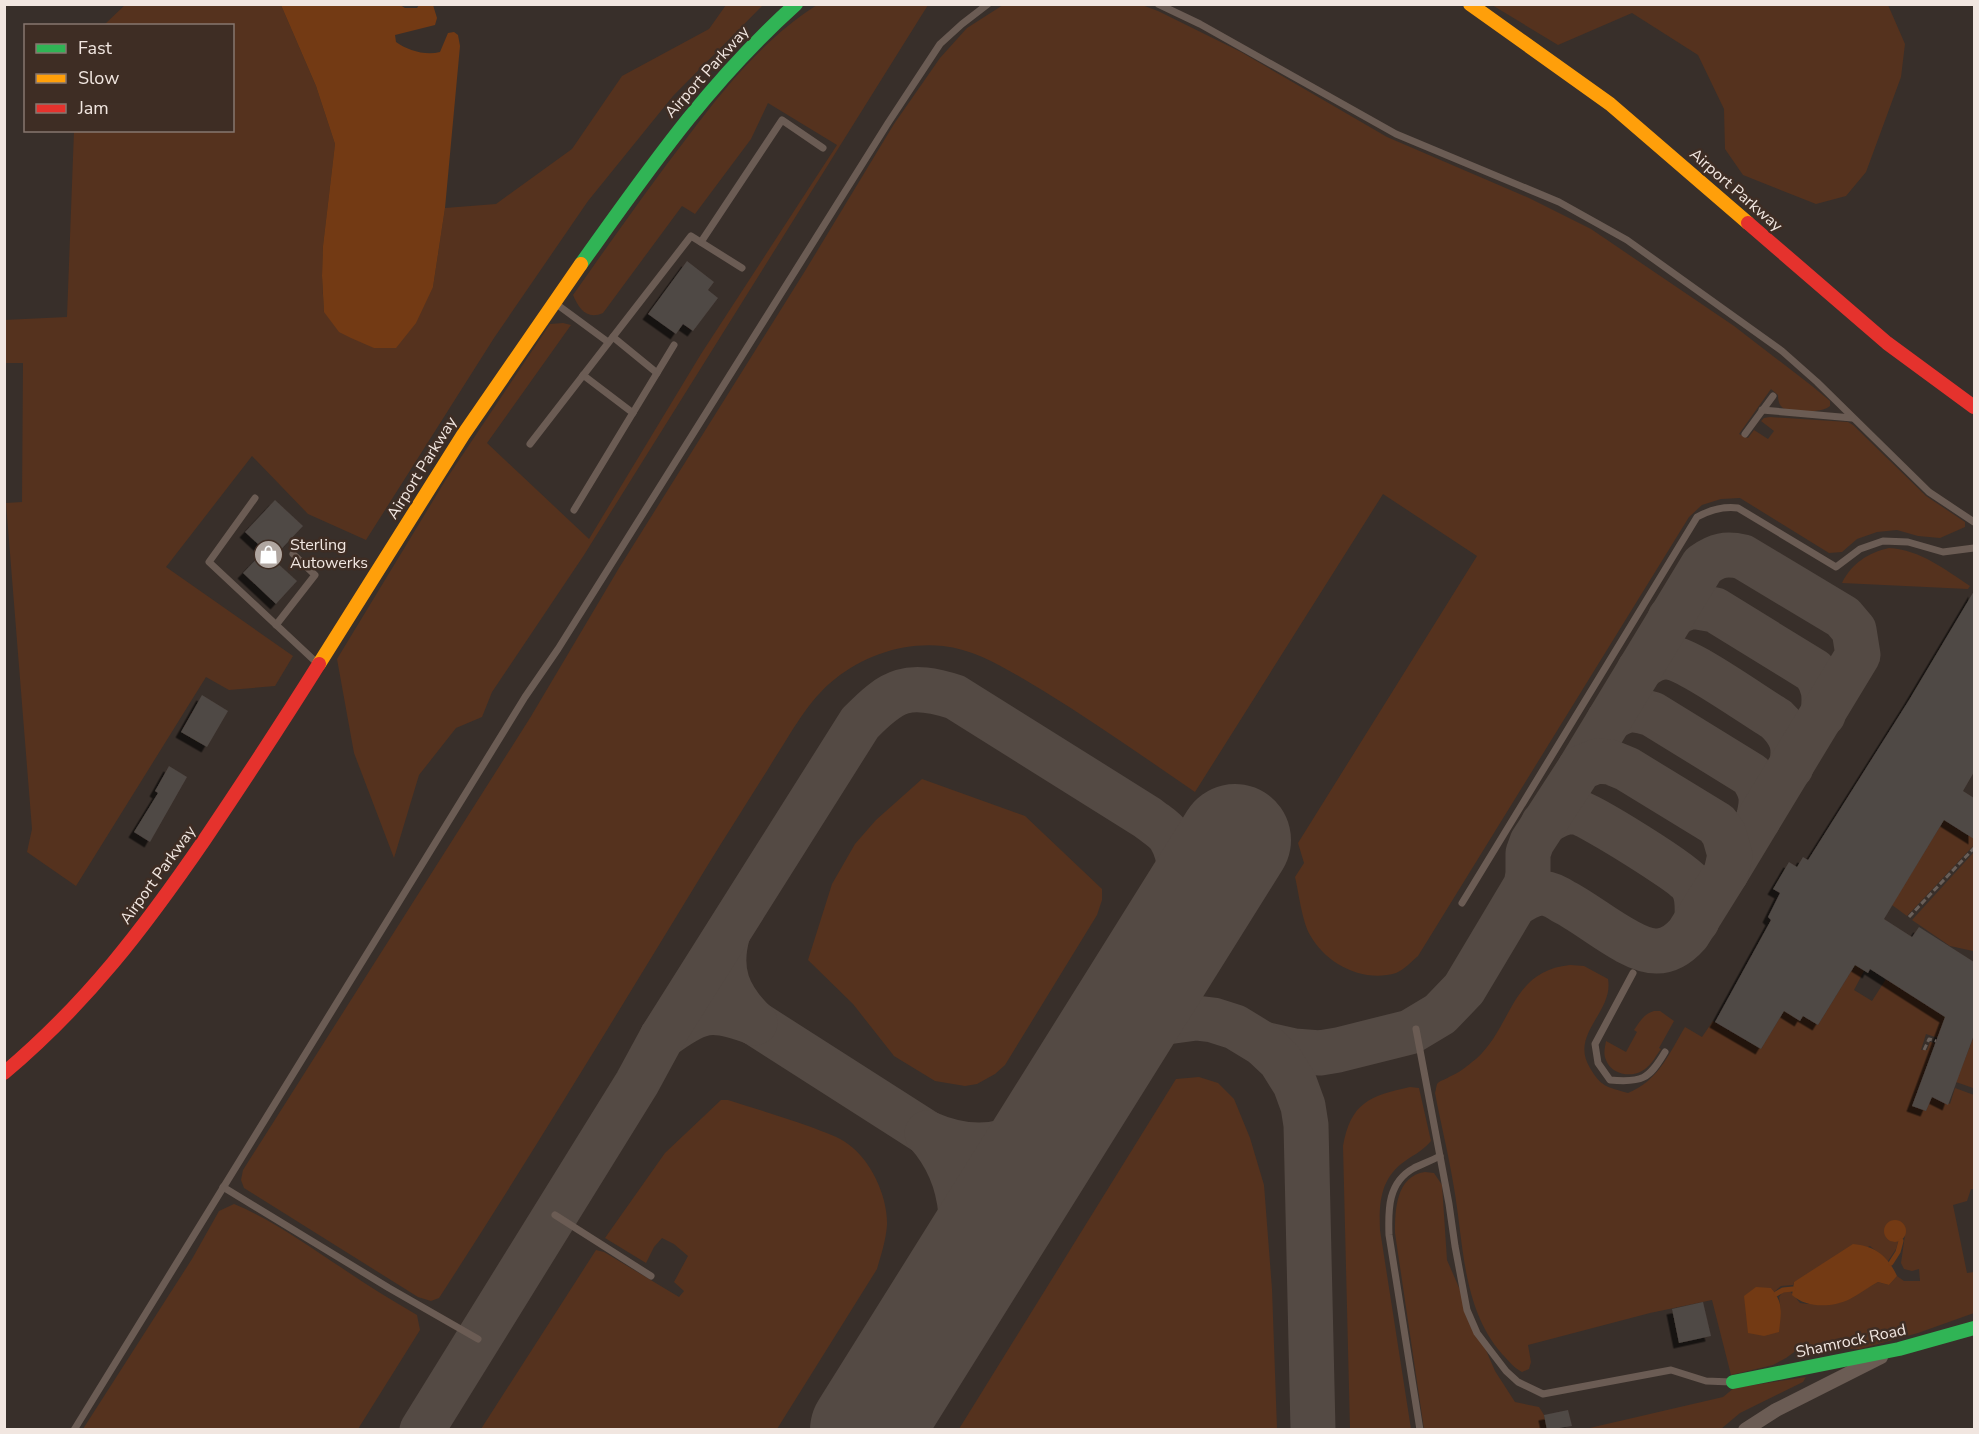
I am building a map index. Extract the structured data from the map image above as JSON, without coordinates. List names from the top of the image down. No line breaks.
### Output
{"streets":{"main road":["Airport Parkway","Shamrock Road"]},"places":{"shop":["Sterling Autowerks"]},"legend":["Fast","Slow","Jam"]}
